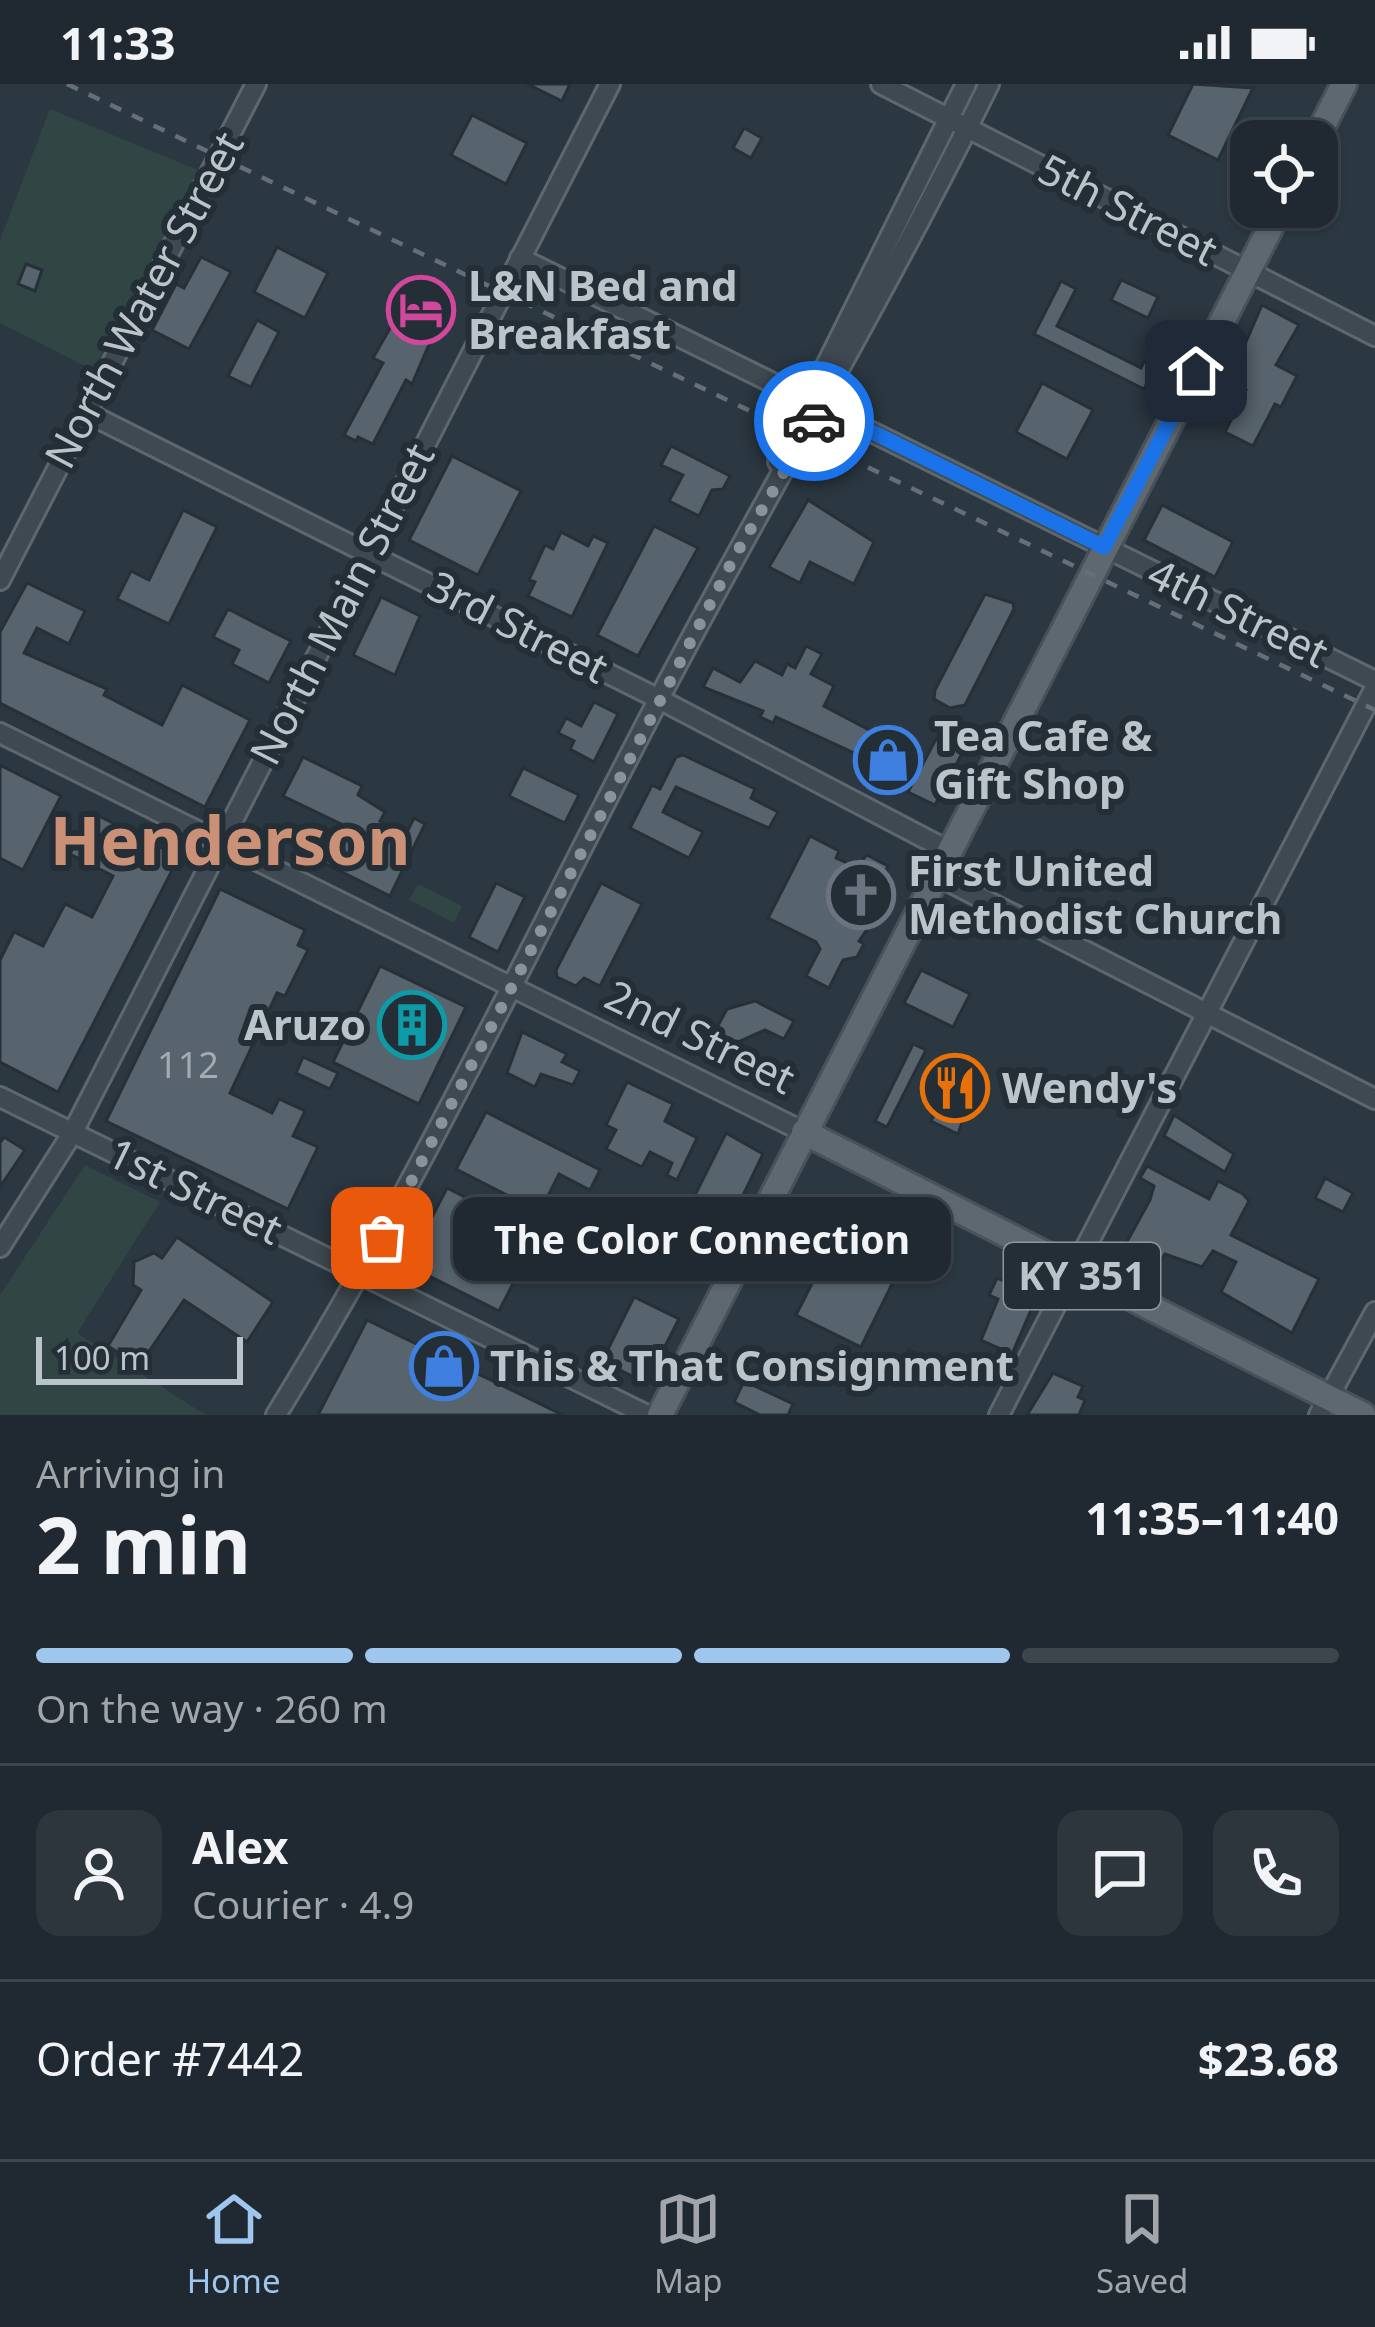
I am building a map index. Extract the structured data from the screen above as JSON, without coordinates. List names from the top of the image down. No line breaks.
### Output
{"streets":{"main road":["2nd Street","KY 351"],"street":["5th Street","North Water Street","North Main Street","4th Street","3rd Street","1st Street"]},"crossings":[["North Water Street","3rd Street"],["North Main Street","4th Street"],["North Main Street","3rd Street"],["North Main Street","2nd Street"],["North Main Street","1st Street"]],"districts":["Henderson"],"places":{"hotel":["L&N Bed and Breakfast"],"shop":["Tea Cafe & Gift Shop","This & That Consignment"],"church":["First United Methodist Church"],"building":["Aruzo"],"restaurant":["Wendy's"],"other":["The Color Connection"]},"house_numbers":["112"],"scale_bar":"100 m","page":{"status":"11:33","bubble":"The Color Connection","scale":"100 m","heading":["2 min","Arriving in","11:35–11:40"],"panel":["Alex","Courier · 4.9","Order #7442","$23.68"],"bar":"On the way · 260 m","tabs":["Home","Map","Saved"]}}
